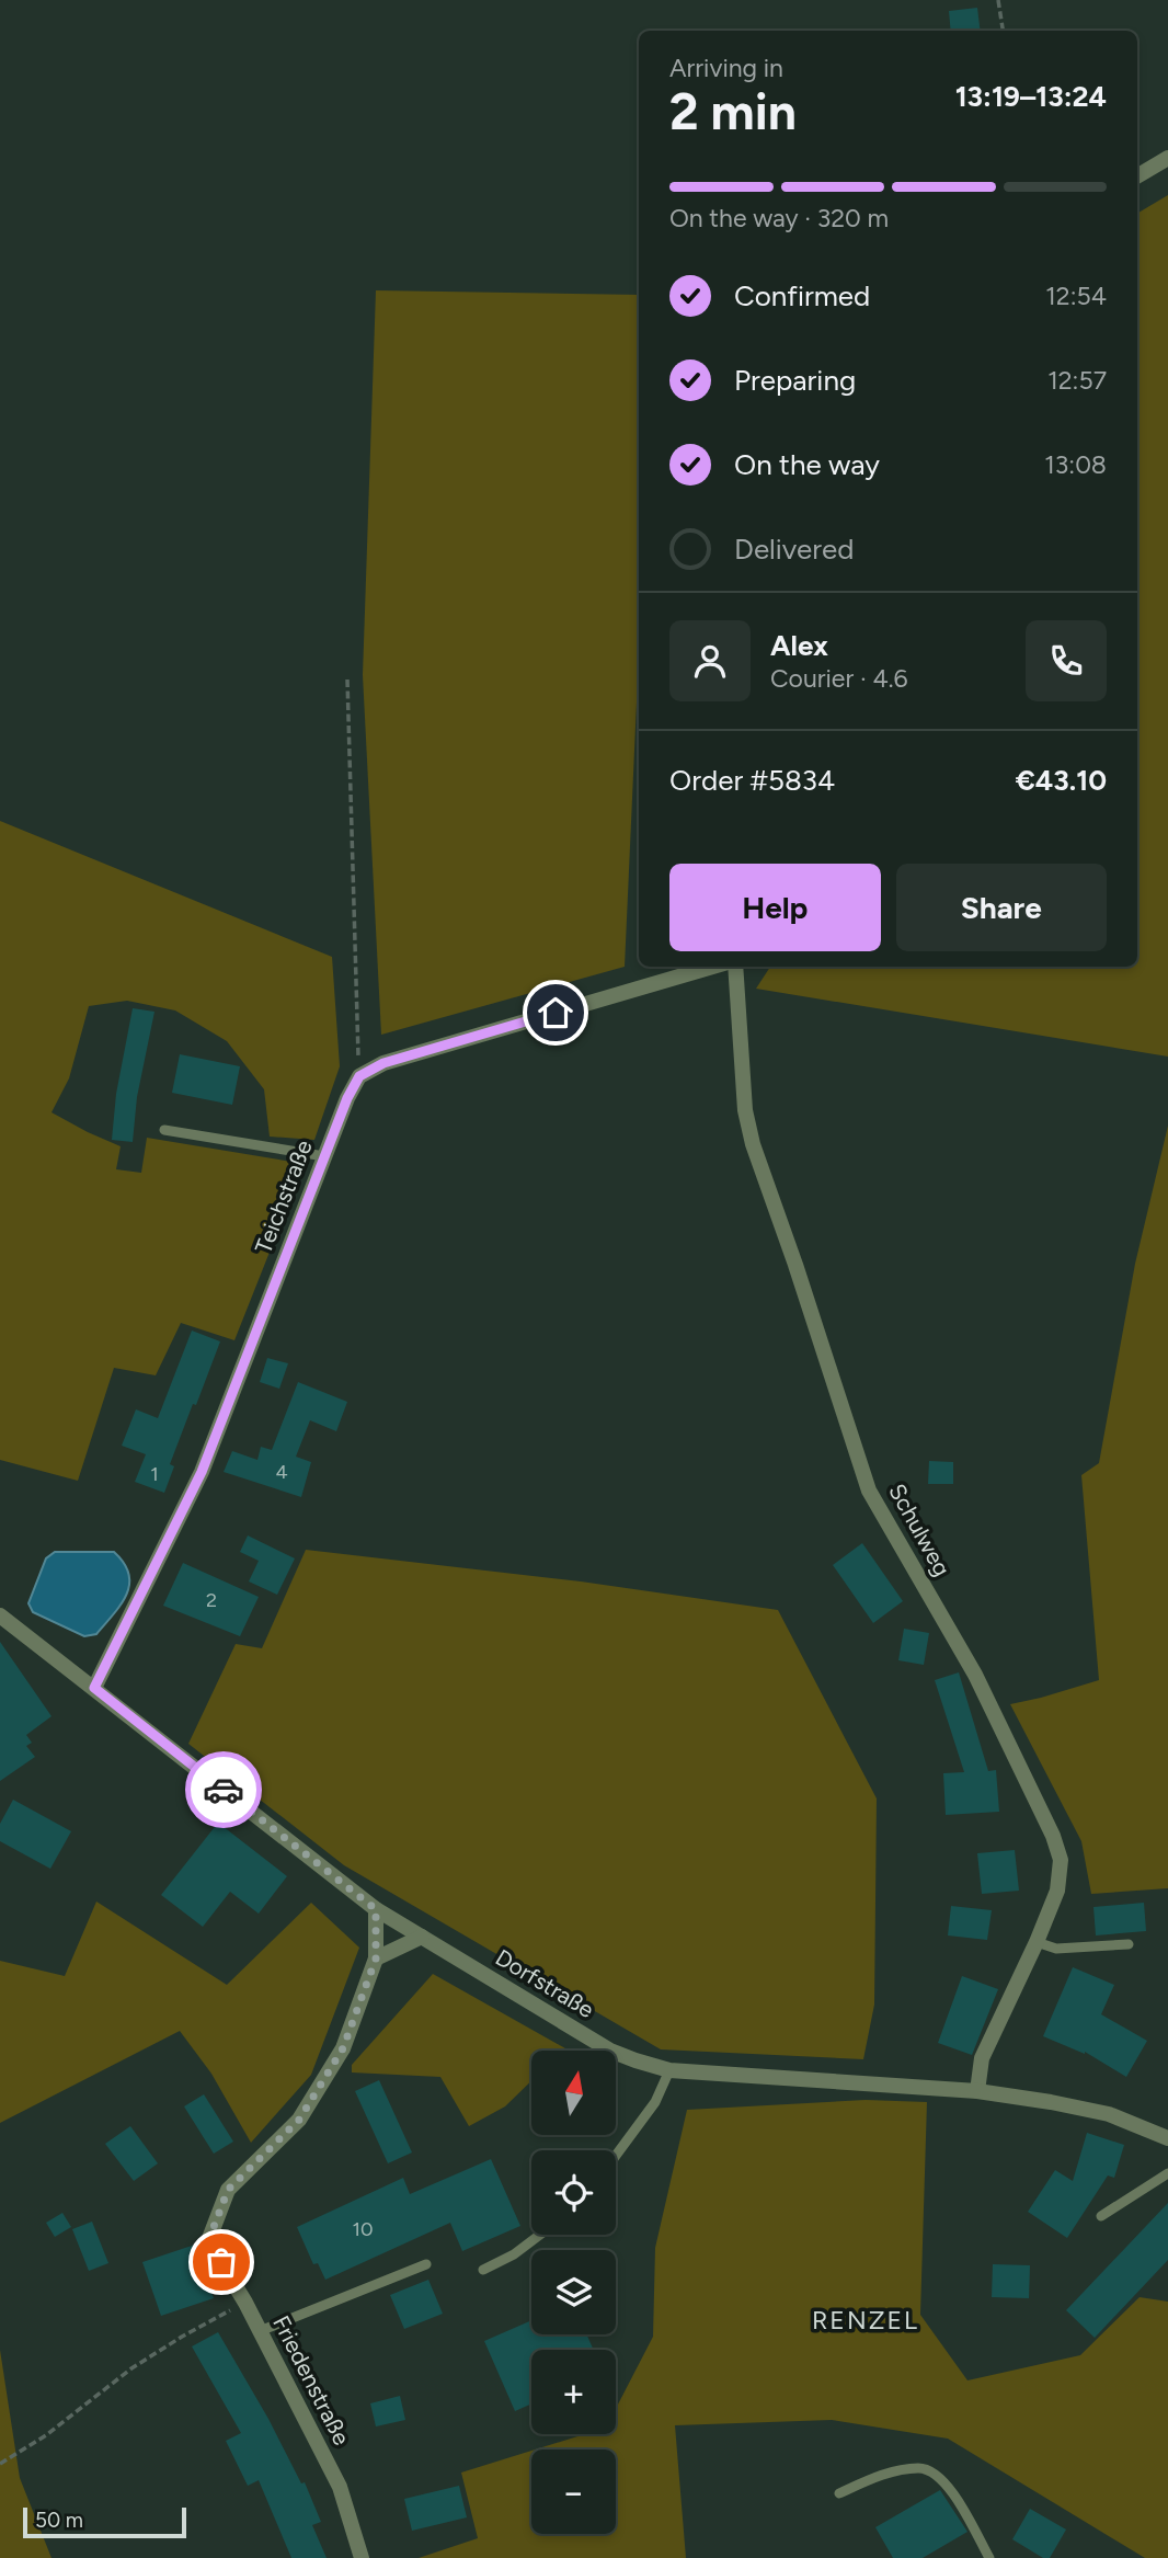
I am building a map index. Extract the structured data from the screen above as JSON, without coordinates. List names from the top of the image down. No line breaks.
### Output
{"streets":{"street":["Teichstraße","Schulweg","Dorfstraße","Friedenstraße"]},"crossings":[["Teichstraße","Dorfstraße"],["Schulweg","Dorfstraße"],["Dorfstraße","Friedenstraße"]],"districts":["RENZEL"],"house_numbers":["4","1","2","10"],"scale_bar":"50 m","north":"top","page":{"heading":["2 min","Arriving in","13:19–13:24"],"panel":["Alex","Courier · 4.6","Order #5834","€43.10"],"bar":"On the way · 320 m","list":[["Confirmed","12:54"],["Preparing","12:57"],["On the way","13:08"],"Delivered"],"buttons":["Help","Share"],"map_buttons":["+","−"],"scale":"50 m"}}
